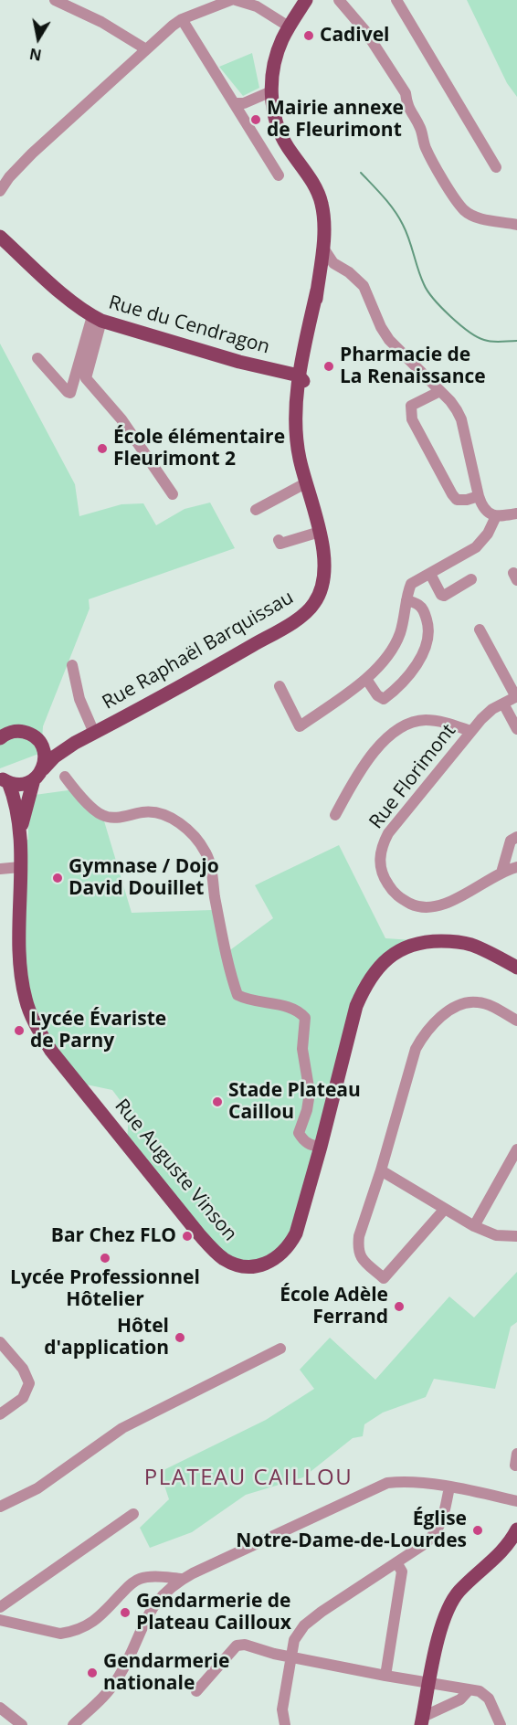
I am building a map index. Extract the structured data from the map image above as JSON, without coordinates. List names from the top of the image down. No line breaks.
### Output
{"streets":{"main road":["Rue du Cendragon","Rue Raphaël Barquissau","Rue Auguste Vinson"],"street":["Rue Florimont"]},"crossings":[["Rue du Cendragon","Rue Raphaël Barquissau"],["Rue Raphaël Barquissau","Rue Auguste Vinson"]],"districts":["PLATEAU CAILLOU"],"places":["Cadivel","Mairie annexe de Fleurimont","Pharmacie de La Renaissance","École élémentaire Fleurimont 2","Gymnase / Dojo David Douillet","Lycée Évariste de Parny","Stade Plateau Caillou","Bar Chez FLO","Lycée Professionnel Hôtelier","École Adèle Ferrand","Hôtel d'application","Église Notre-Dame-de-Lourdes","Gendarmerie de Plateau Cailloux","Gendarmerie nationale"],"north":"bottom"}
